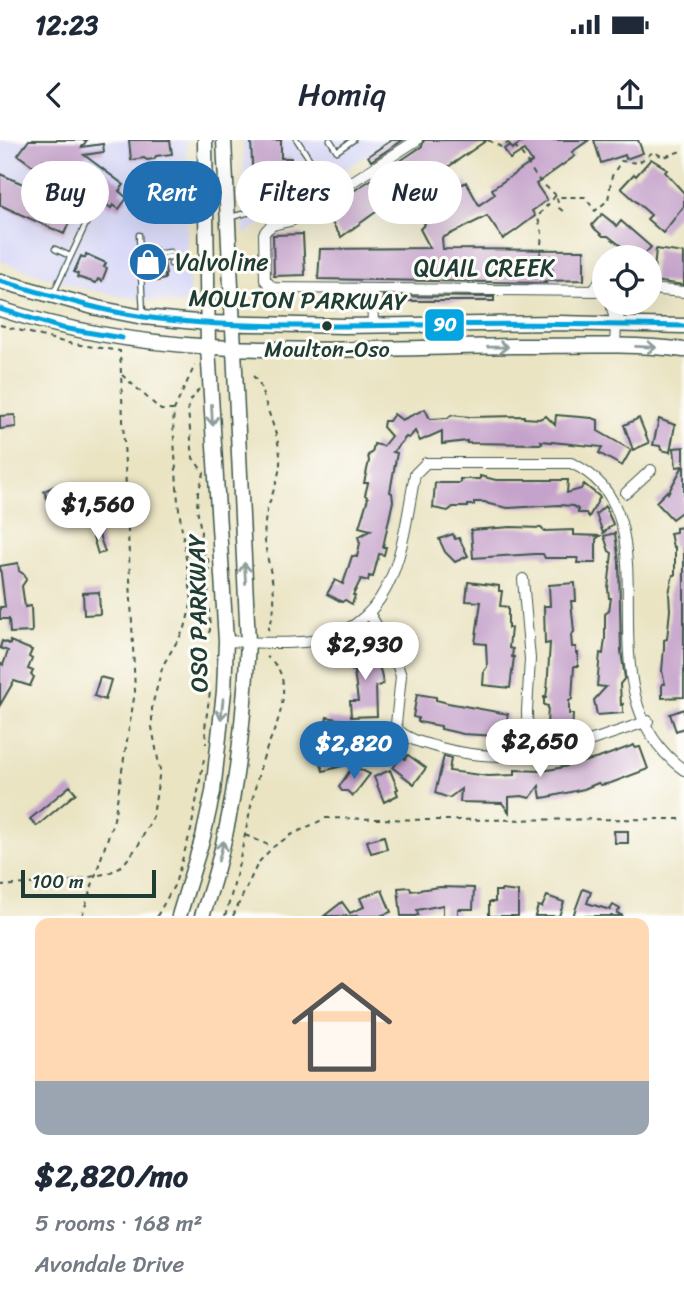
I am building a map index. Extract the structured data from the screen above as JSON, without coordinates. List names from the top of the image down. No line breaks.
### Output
{"streets":{"main road":["MOULTON PARKWAY","OSO PARKWAY"],"street":["QUAIL CREEK"]},"crossings":[["MOULTON PARKWAY","OSO PARKWAY"]],"places":{"shop":["Valvoline"],"other":["Moulton-Oso"]},"lines":["transit line 90"],"scale_bar":"100 m","page":{"status":"12:23","header":"Homiq","chip":["Buy","Rent","Filters","New"],"price":["$1,560","$2,930","$2,650","$2,820"],"scale":"100 m","list":[{"name":"$2,820/mo","note":"5 rooms · 168 m² · Avondale Drive"}]}}
